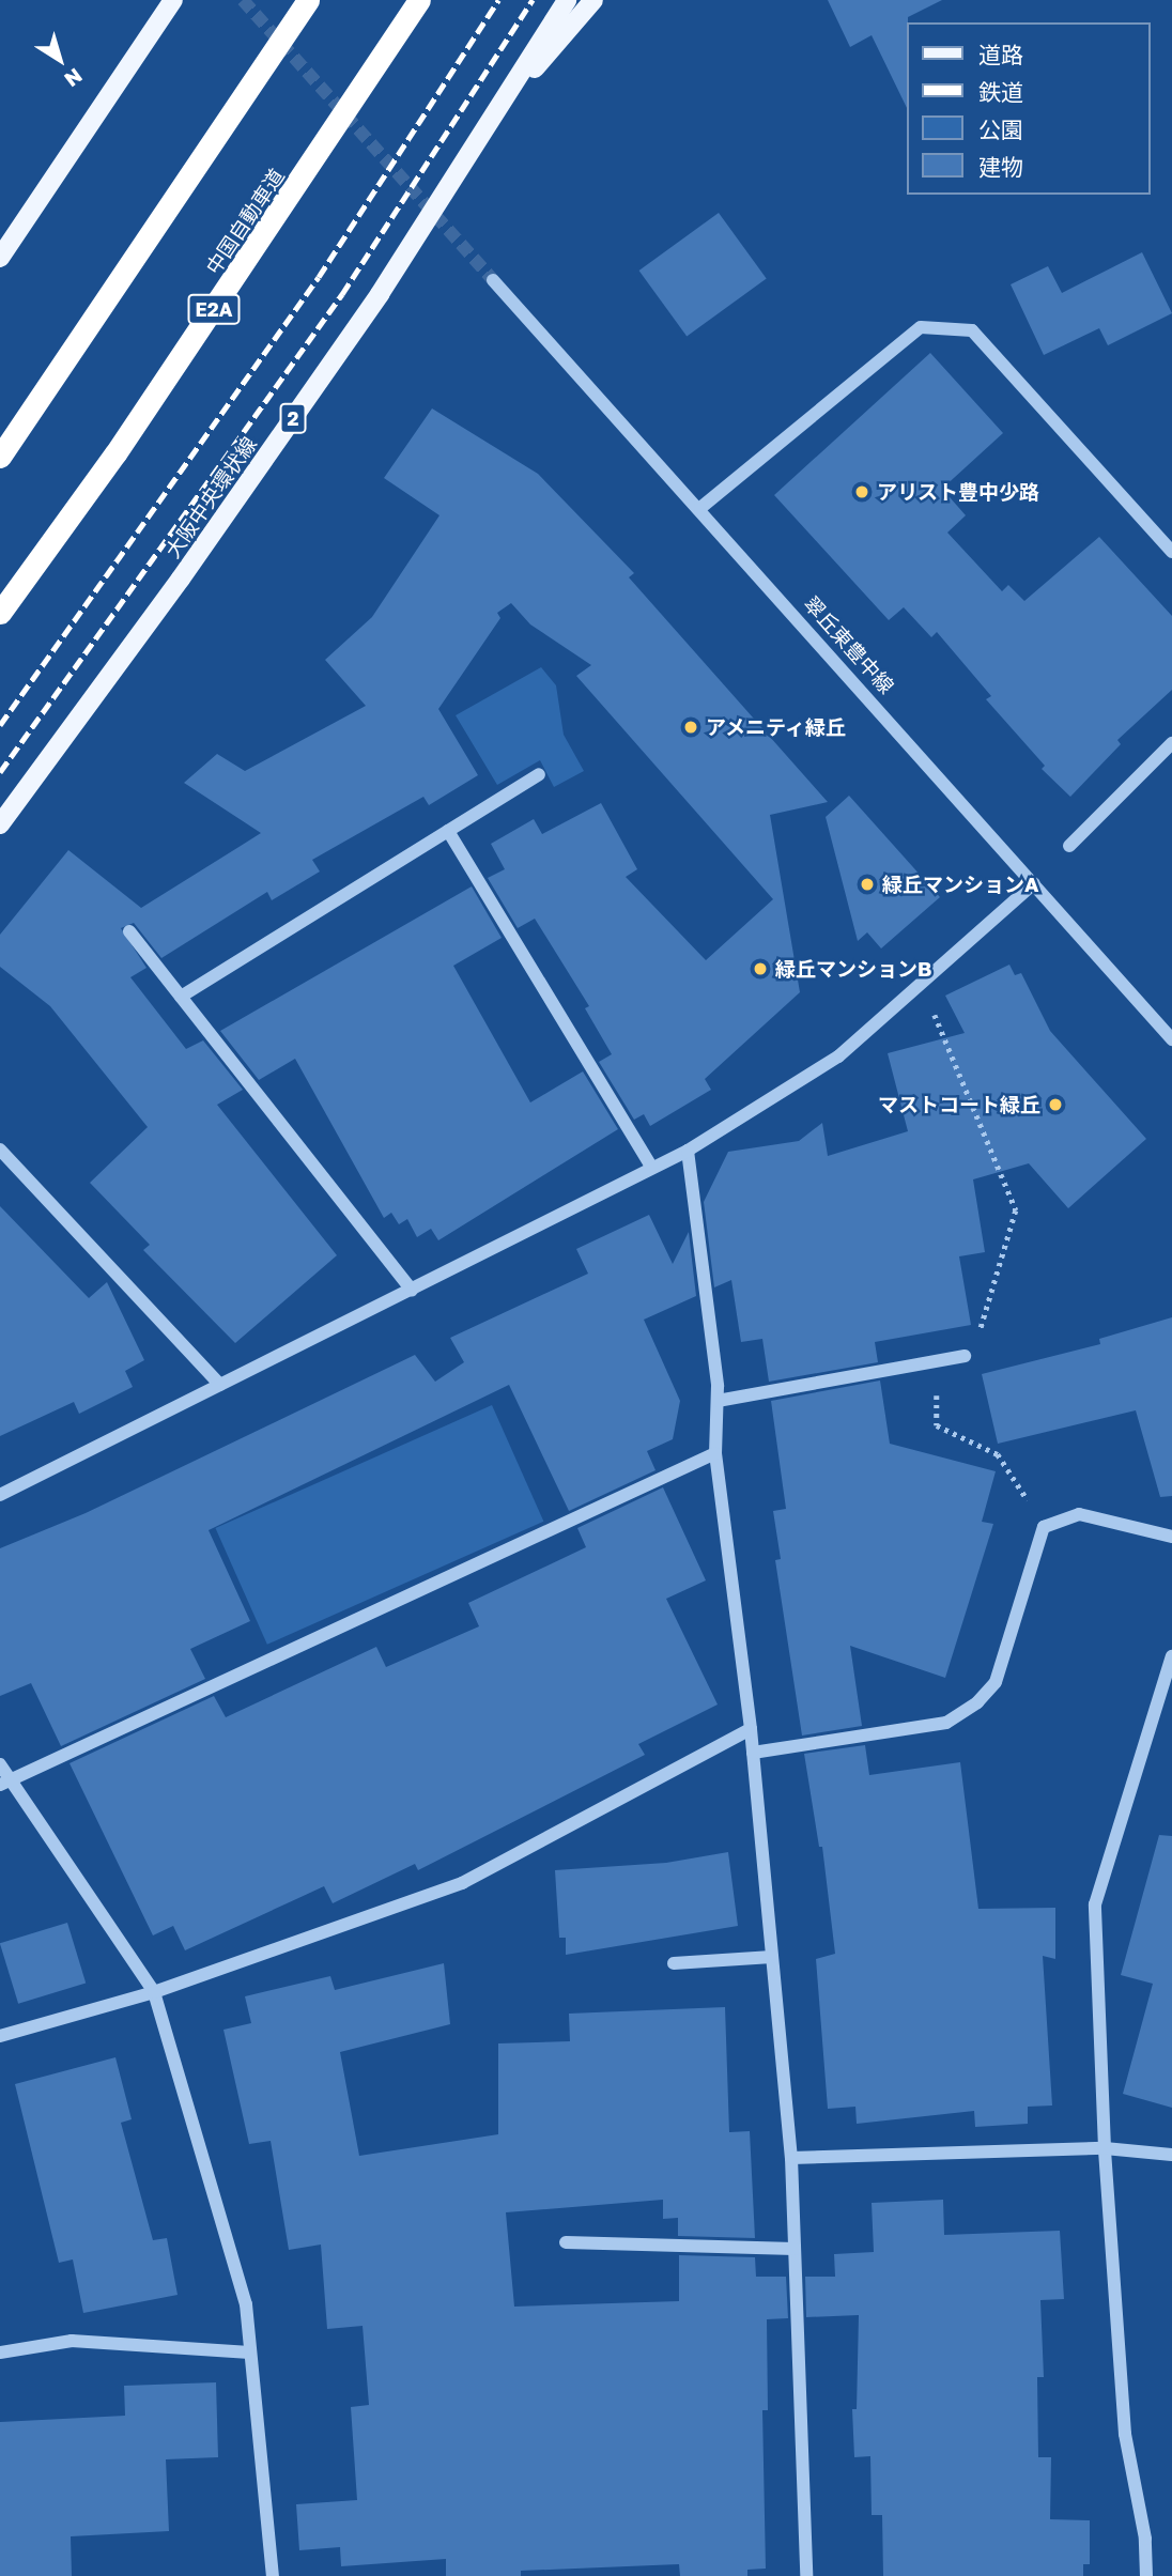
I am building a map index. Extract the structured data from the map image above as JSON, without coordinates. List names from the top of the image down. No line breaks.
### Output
{"streets":{"highway":["中国自動車道","E2A"],"main road":["2","大阪中央環状線"],"street":["翠丘東豊中線"]},"places":["アリスト豊中少路","アメニティ緑丘","緑丘マンションA","緑丘マンションB","マストコート緑丘"],"legend":["道路","鉄道","公園","建物"],"north":"bottom right"}
